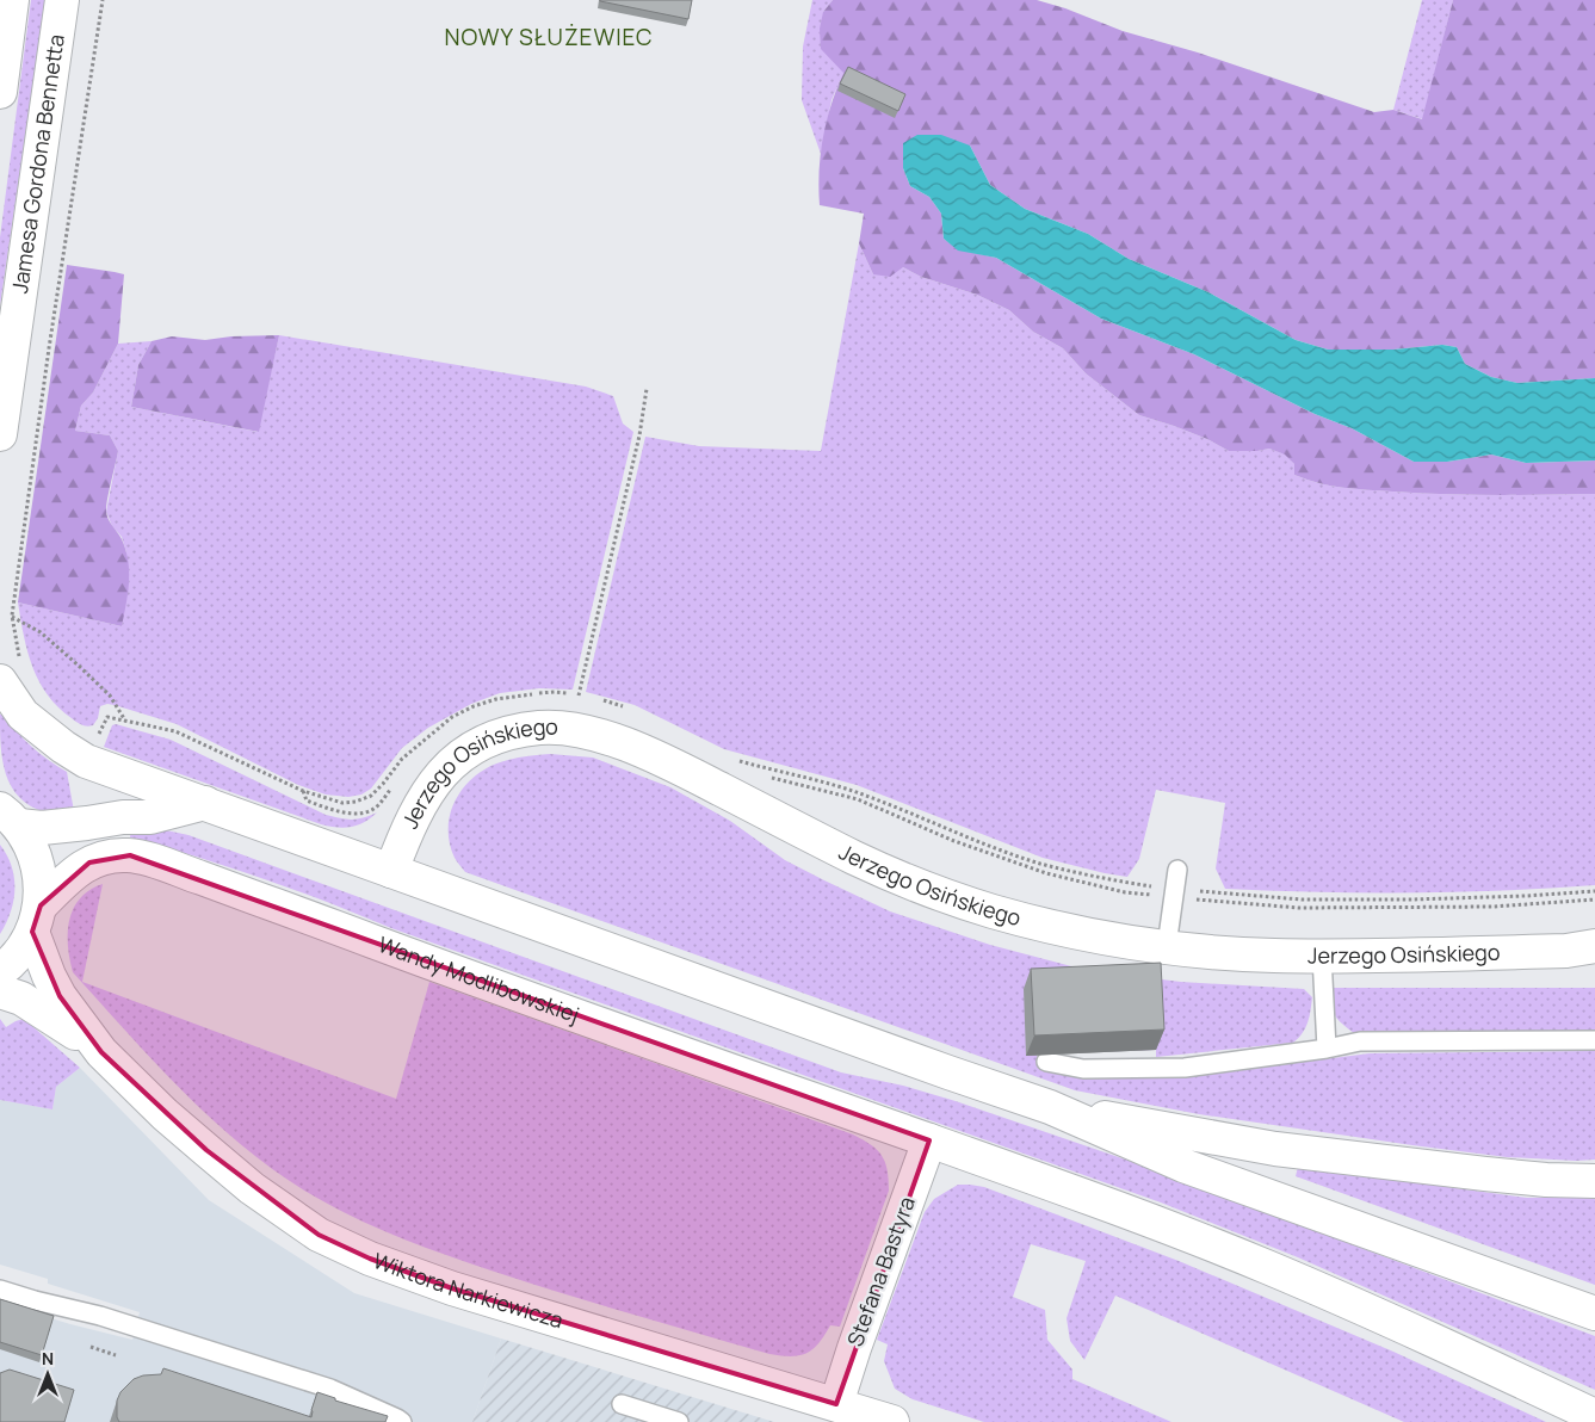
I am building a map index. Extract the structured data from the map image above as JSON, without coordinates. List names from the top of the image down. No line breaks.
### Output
{"streets":{"main road":["Jamesa Gordona Bennetta","Jerzego Osińskiego","Wandy Modlibowskiej","Stefana Bastyra","Wiktora Narkiewicza"]},"crossings":[["Wandy Modlibowskiej","Stefana Bastyra"],["Wandy Modlibowskiej","Wiktora Narkiewicza"],["Stefana Bastyra","Wiktora Narkiewicza"]],"districts":["NOWY SŁUŻEWIEC"],"north":"top"}
